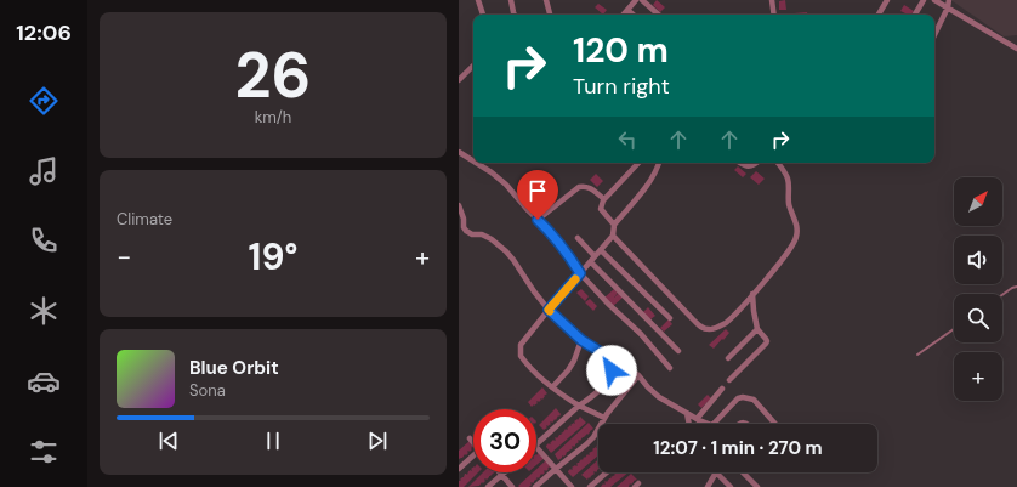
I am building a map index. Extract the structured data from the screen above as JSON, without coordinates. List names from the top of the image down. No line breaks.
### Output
{"north":"top right","page":{"tabs":"12:06","tile":[["26","km/h"],"Climate"],"turn":["120 m","Turn right"],"map_buttons":"+","heat":["−","19°","+"],"song":["Blue Orbit","Sona"],"limit":"30","trip":"12:07 · 1 min · 270 m"}}
